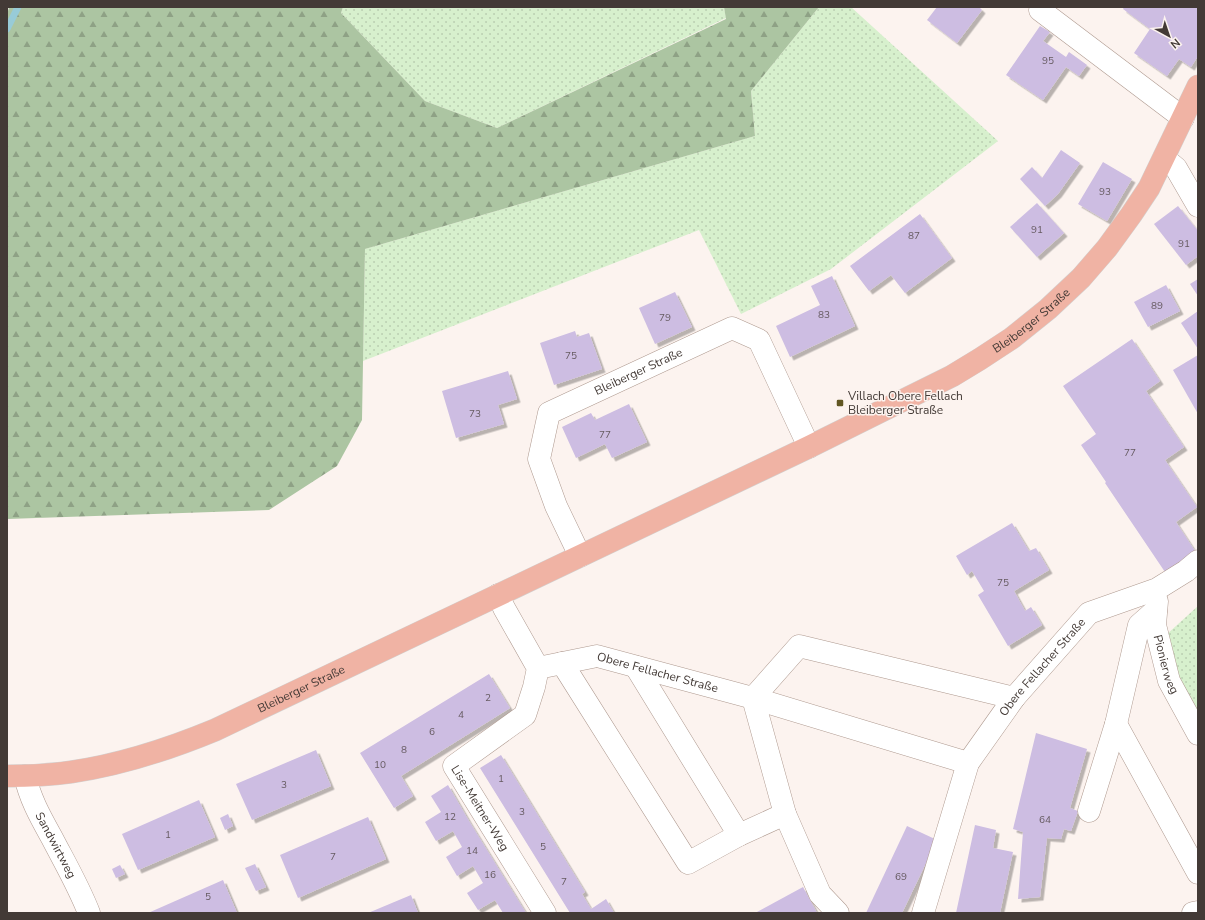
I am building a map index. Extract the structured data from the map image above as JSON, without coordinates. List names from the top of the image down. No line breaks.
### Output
{"streets":{"main road":["Bleiberger Straße"],"street":["Pionierweg","Obere Fellacher Straße","Lise-Meitner-Weg","Sandwirtweg"]},"crossings":[["Bleiberger Straße","Sandwirtweg"],["Pionierweg","Obere Fellacher Straße"],["Obere Fellacher Straße","Lise-Meitner-Weg"]],"places":{"transit":["Villach Obere Fellach Bleiberger Straße"]},"house_numbers":["95","93","91","87","91","89","83","79","75","73","77","77","75","2","4","6","8","10","1","3","3","12","64","1","5","14","7","16","69","7","5"],"north":"bottom right"}
